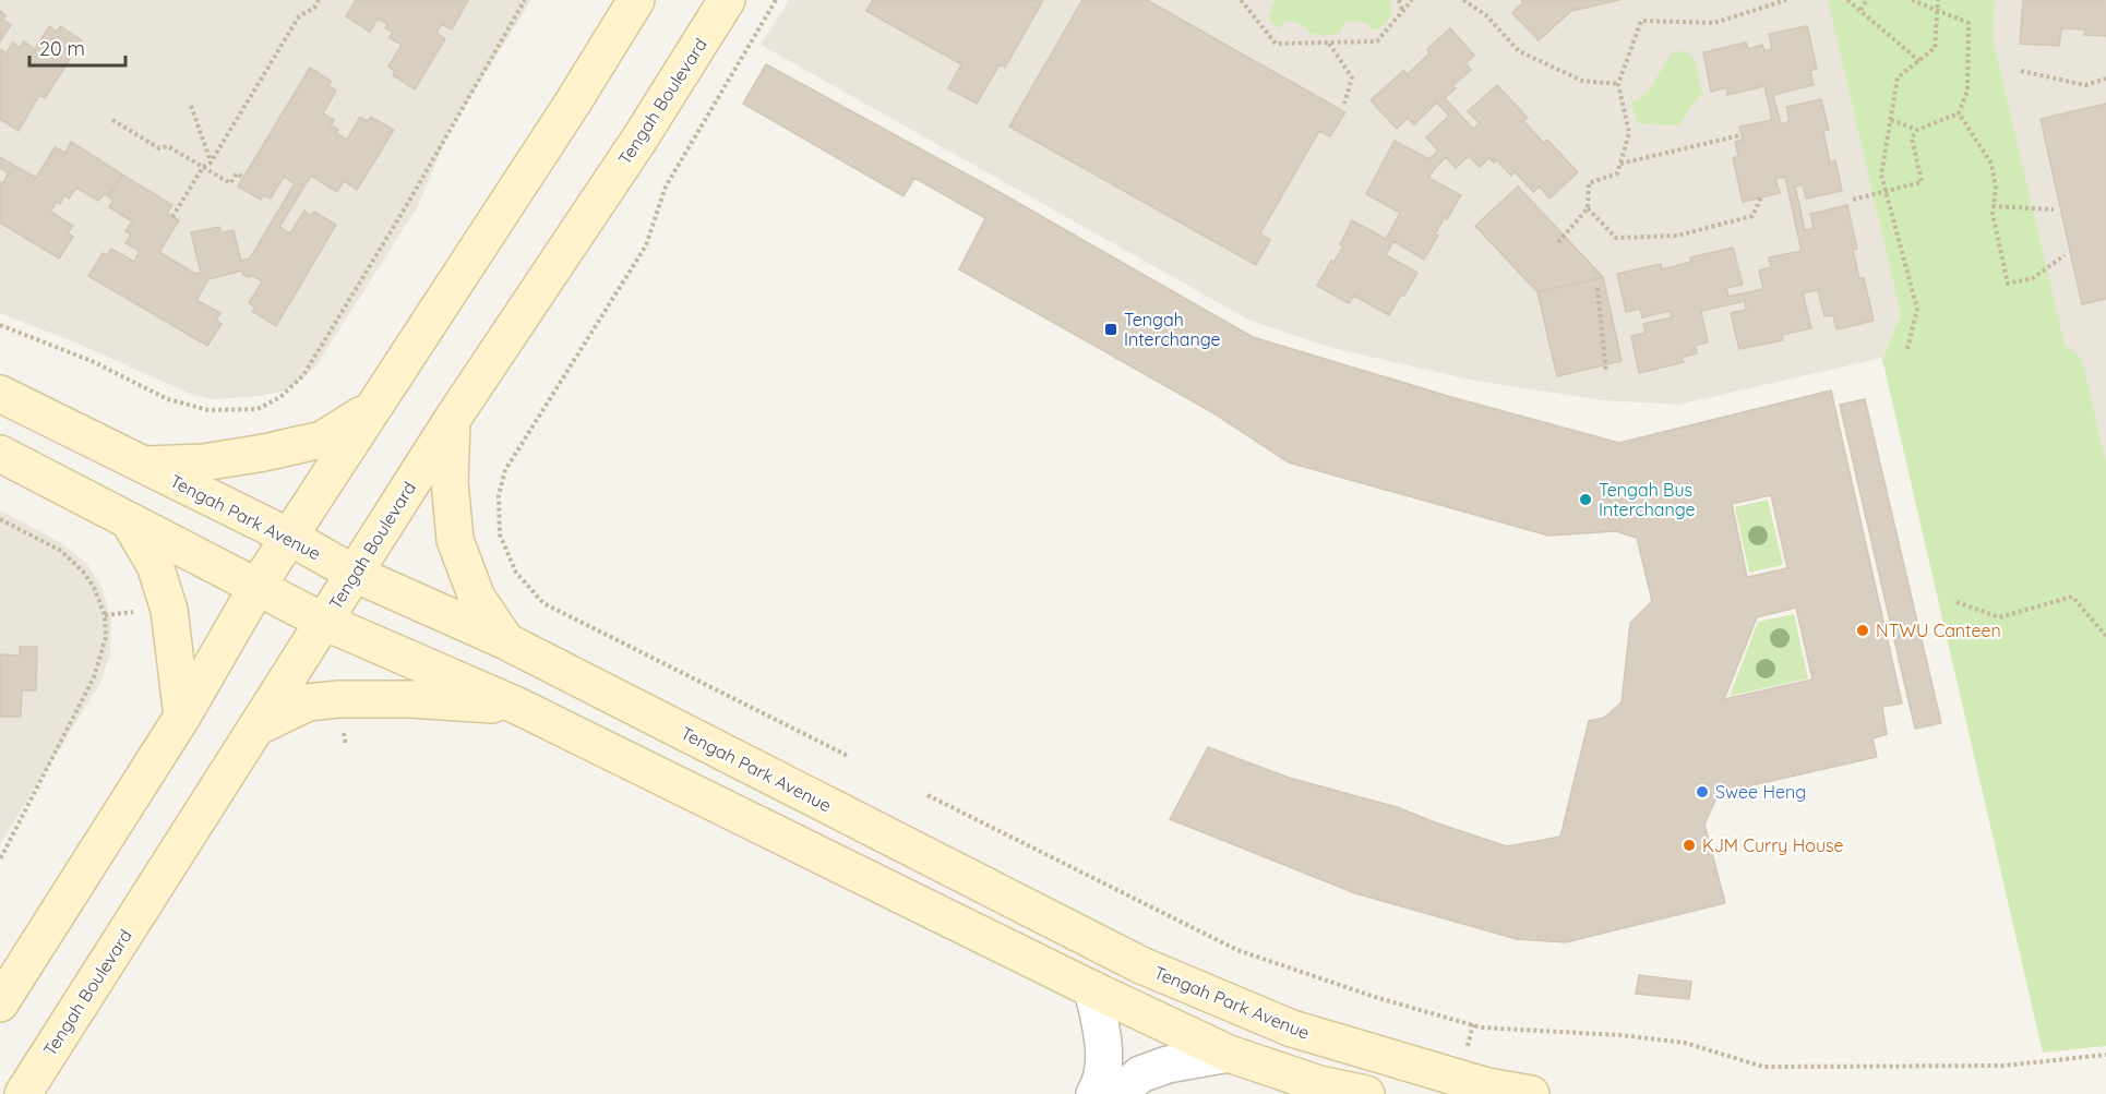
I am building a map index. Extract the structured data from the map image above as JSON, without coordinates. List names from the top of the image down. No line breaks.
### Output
{"streets":{"street":["Tengah Boulevard","Tengah Park Avenue"]},"crossings":[["Tengah Boulevard","Tengah Park Avenue"]],"places":{"transit":["Tengah Interchange"],"other":["Tengah Bus Interchange","NTWU Canteen","Swee Heng","KJM Curry House"]},"scale_bar":"20 m"}
